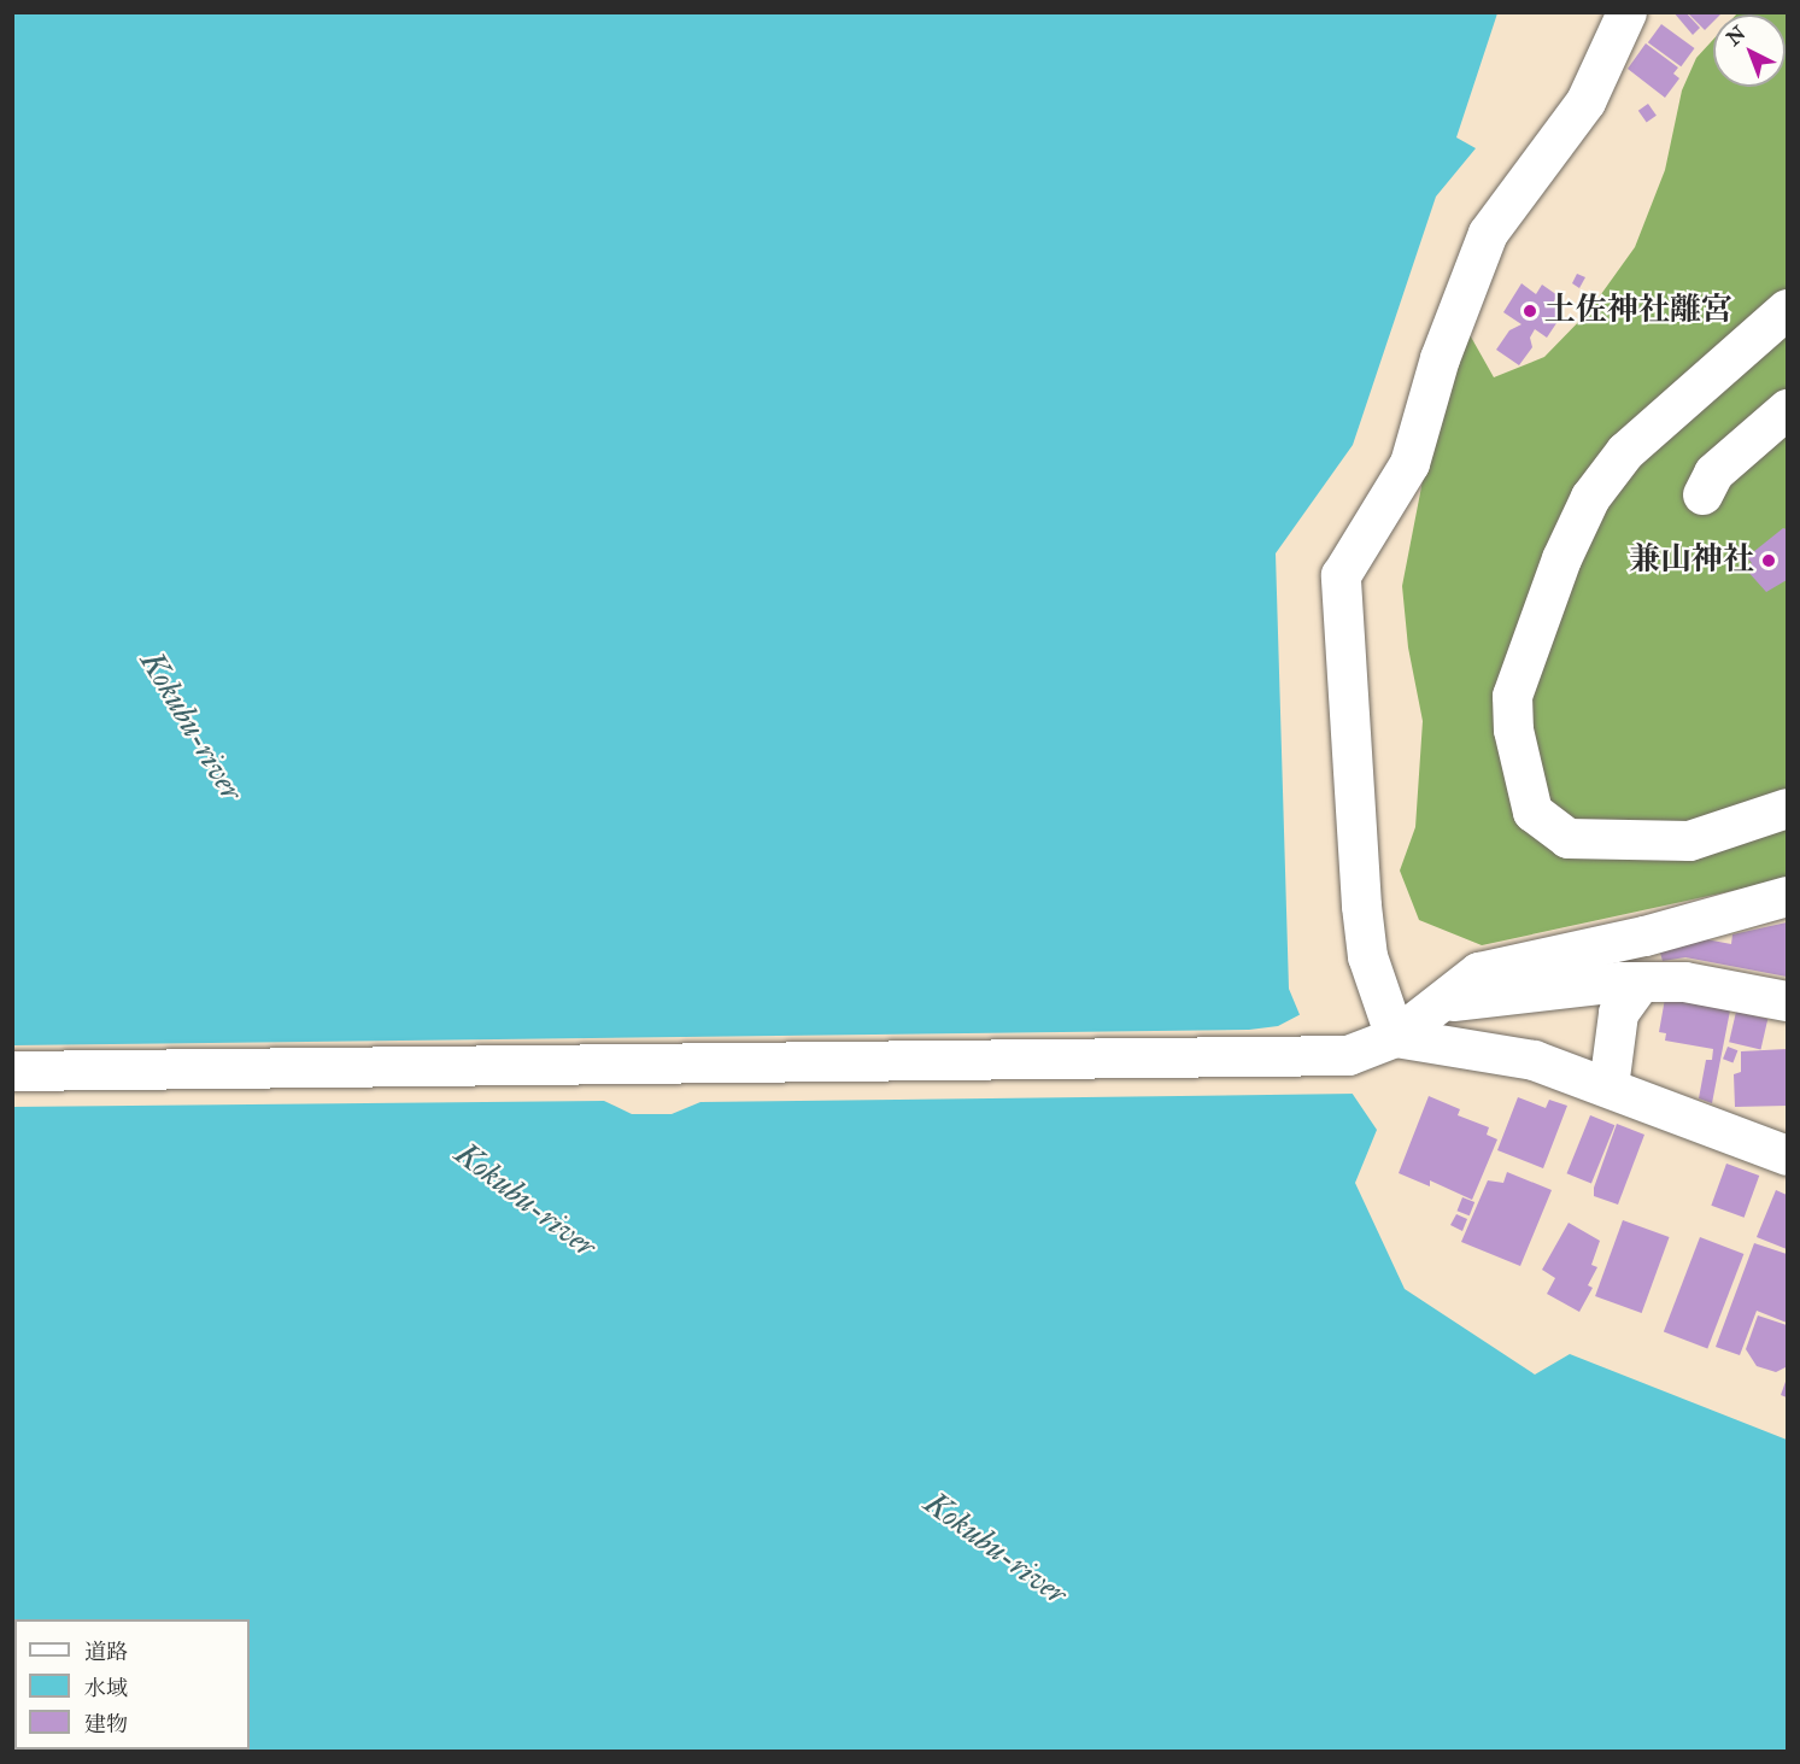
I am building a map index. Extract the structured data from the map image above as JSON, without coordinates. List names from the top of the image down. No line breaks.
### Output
{"water":["Kokubu-river"],"places":["土佐神社離宮","兼山神社"],"legend":["道路","水域","建物"],"north":"top left"}
